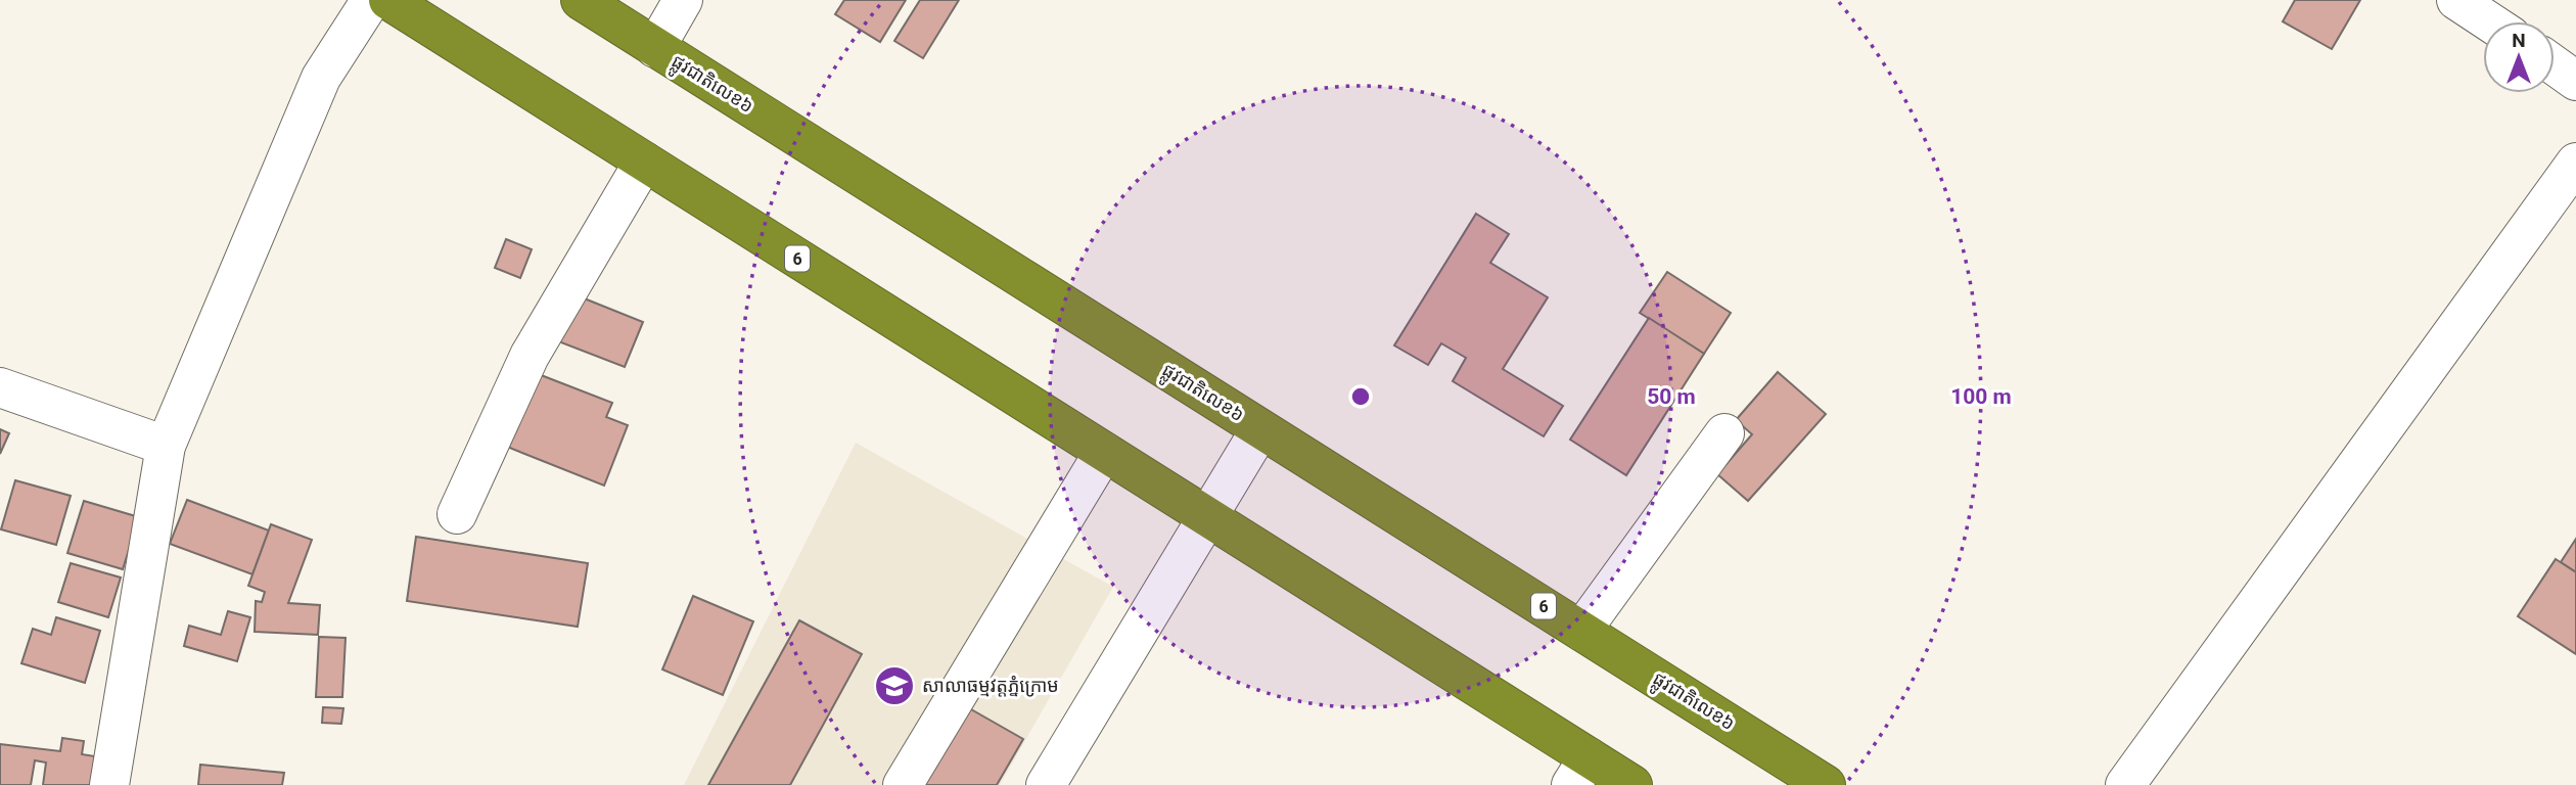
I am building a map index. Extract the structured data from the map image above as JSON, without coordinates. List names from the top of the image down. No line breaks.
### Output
{"streets":{"highway":["ផ្លូវជាតិលេខ៦","6"]},"places":{"school or university":["សាលាធម្មវត្តភ្នំក្រោម"]},"north":"top","rings":["50 m","100 m"]}
